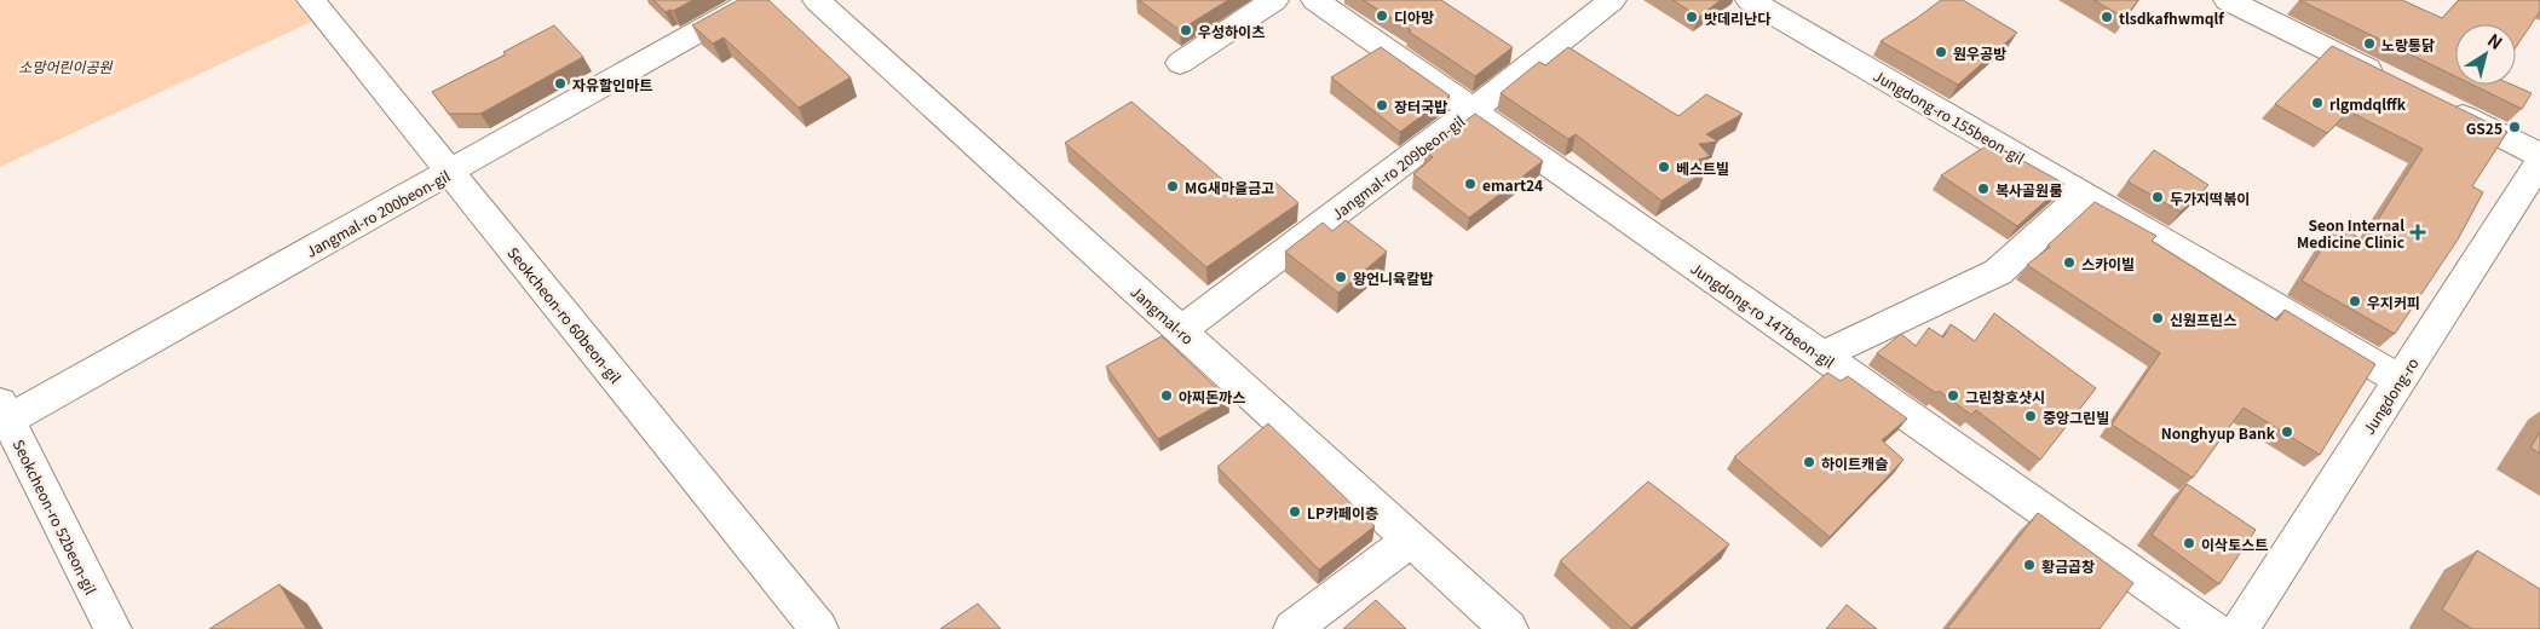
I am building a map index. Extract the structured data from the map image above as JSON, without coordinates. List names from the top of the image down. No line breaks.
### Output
{"streets":{"street":["Jungdong-ro 155beon-gil","Jangmal-ro 209beon-gil","Jangmal-ro 200beon-gil","Seokcheon-ro 60beon-gil","Jangmal-ro","Jungdong-ro 147beon-gil","Jungdong-ro","Seokcheon-ro 52beon-gil"]},"crossings":[["Jungdong-ro 155beon-gil","Jungdong-ro"],["Jangmal-ro 209beon-gil","Jangmal-ro"],["Jangmal-ro 209beon-gil","Jungdong-ro 147beon-gil"],["Jangmal-ro 200beon-gil","Seokcheon-ro 60beon-gil"],["Jangmal-ro 200beon-gil","Seokcheon-ro 52beon-gil"],["Jungdong-ro 147beon-gil","Jungdong-ro"]],"parks":["소망어린이공원"],"places":{"other":["디아망","밧데리난다","tlsdkafhwmqlf","우성하이츠","노랑통닭","원우공방","자유할인마트","rlgmdqlffk","장터국밥","GS25","베스트빌","emart24","MG새마을금고","복사골원룸","두가지떡볶이","스카이빌","왕언니육칼밥","우지커피","신원프린스","아찌돈까스","그린창호샷시","중앙그린빌","Nonghyup Bank","하이트캐슬","LP카페이층","이삭토스트","황금곱창"],"health":["Seon Internal Medicine Clinic"]},"north":"top right"}
